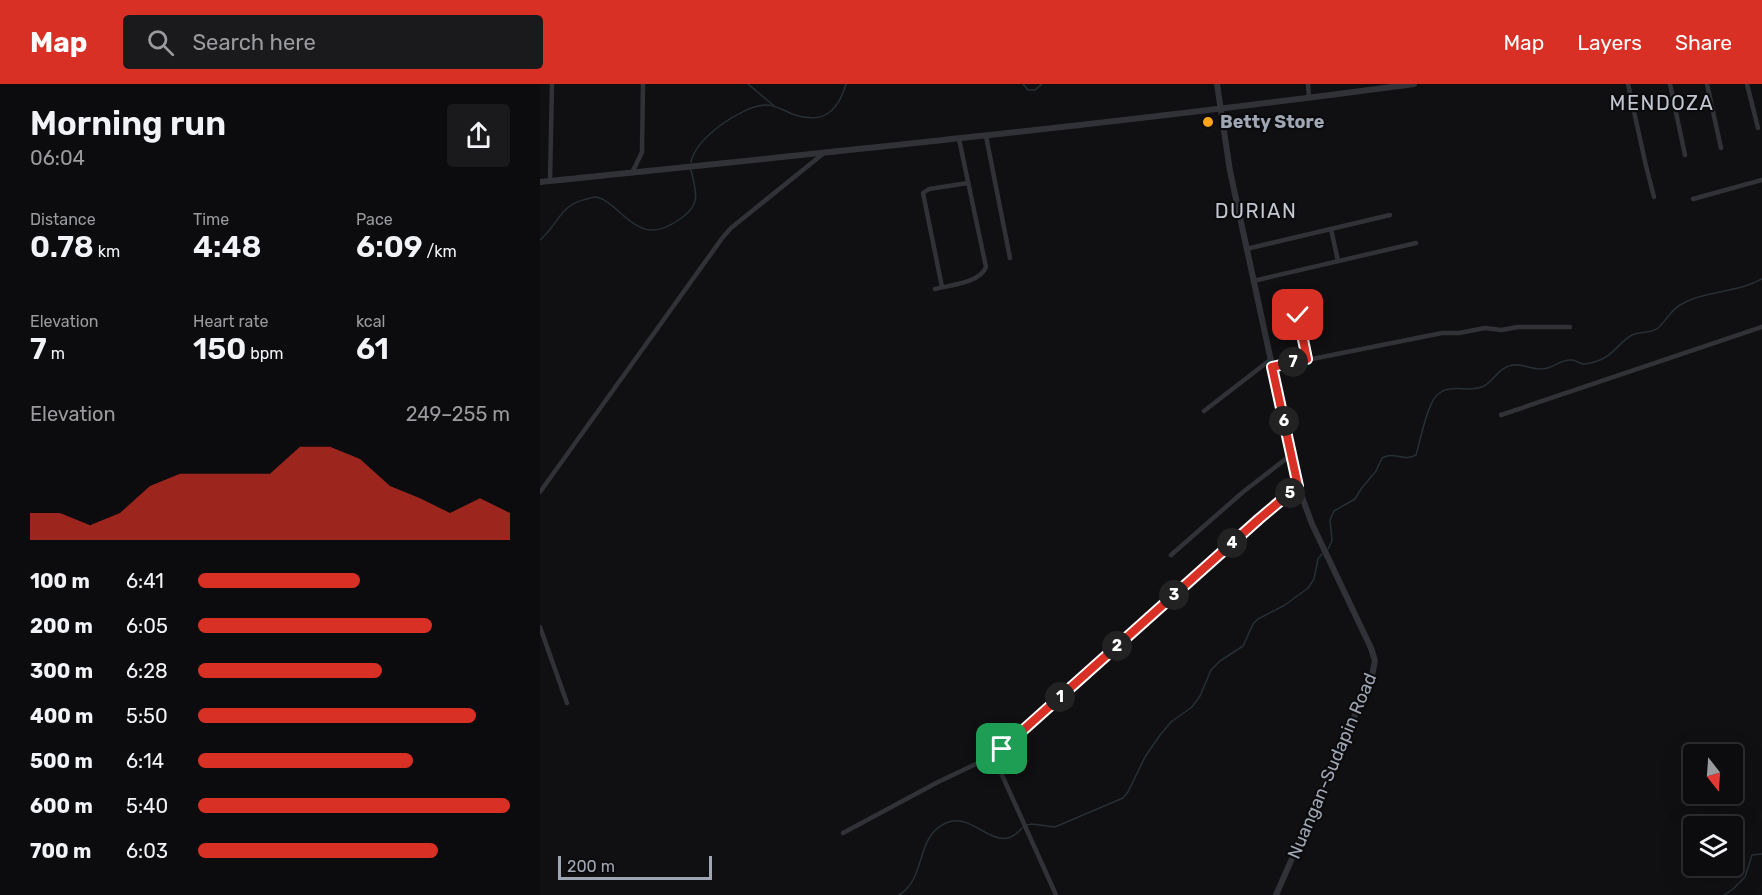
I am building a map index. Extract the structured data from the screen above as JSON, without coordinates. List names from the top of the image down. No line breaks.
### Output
{"streets":{"street":["Nuangan-Sudapin Road"]},"districts":["MENDOZA","DURIAN"],"places":["Betty Store"],"scale_bar":"200 m","north":"bottom","page":{"header":"Map","search":"Search here","nav":["Map","Layers","Share"],"heading":["Morning run","06:04"],"stats":[["Distance","0.78 km"],["Time","4:48"],["Pace","6:09 /km"],["Elevation","7 m"],["Heart rate","150 bpm"],["kcal","61"]],"pins":["7","6","5","4","3","2","1"],"chart":["Elevation","249–255 m"],"list":[{"name":"100 m","note":"6:41"},{"name":"200 m","note":"6:05"},{"name":"300 m","note":"6:28"},{"name":"400 m","note":"5:50"},{"name":"500 m","note":"6:14"},{"name":"600 m","note":"5:40"},{"name":"700 m","note":"6:03"}],"scale":"200 m"}}
